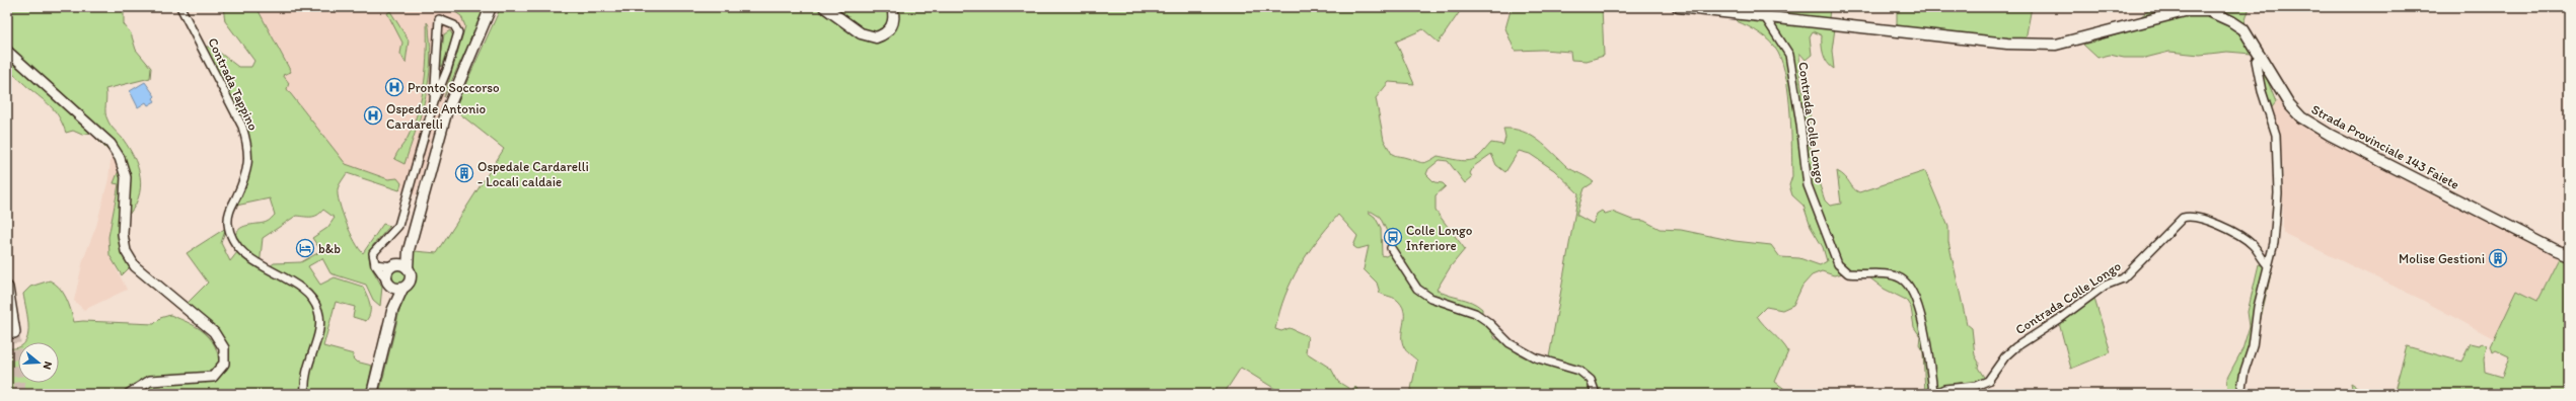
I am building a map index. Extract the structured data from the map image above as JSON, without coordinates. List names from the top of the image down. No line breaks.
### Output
{"streets":{"main road":["Strada Provinciale 143 Faiete"],"street":["Contrada Tappino","Contrada Colle Longo"]},"crossings":[["Contrada Colle Longo","Strada Provinciale 143 Faiete"]],"places":{"hospital":["Pronto Soccorso","Ospedale Antonio Cardarelli"],"building":["Ospedale Cardarelli - Locali caldaie","Molise Gestioni"],"bus stop":["Colle Longo Inferiore"],"hotel":["b&b"]},"north":"right"}
